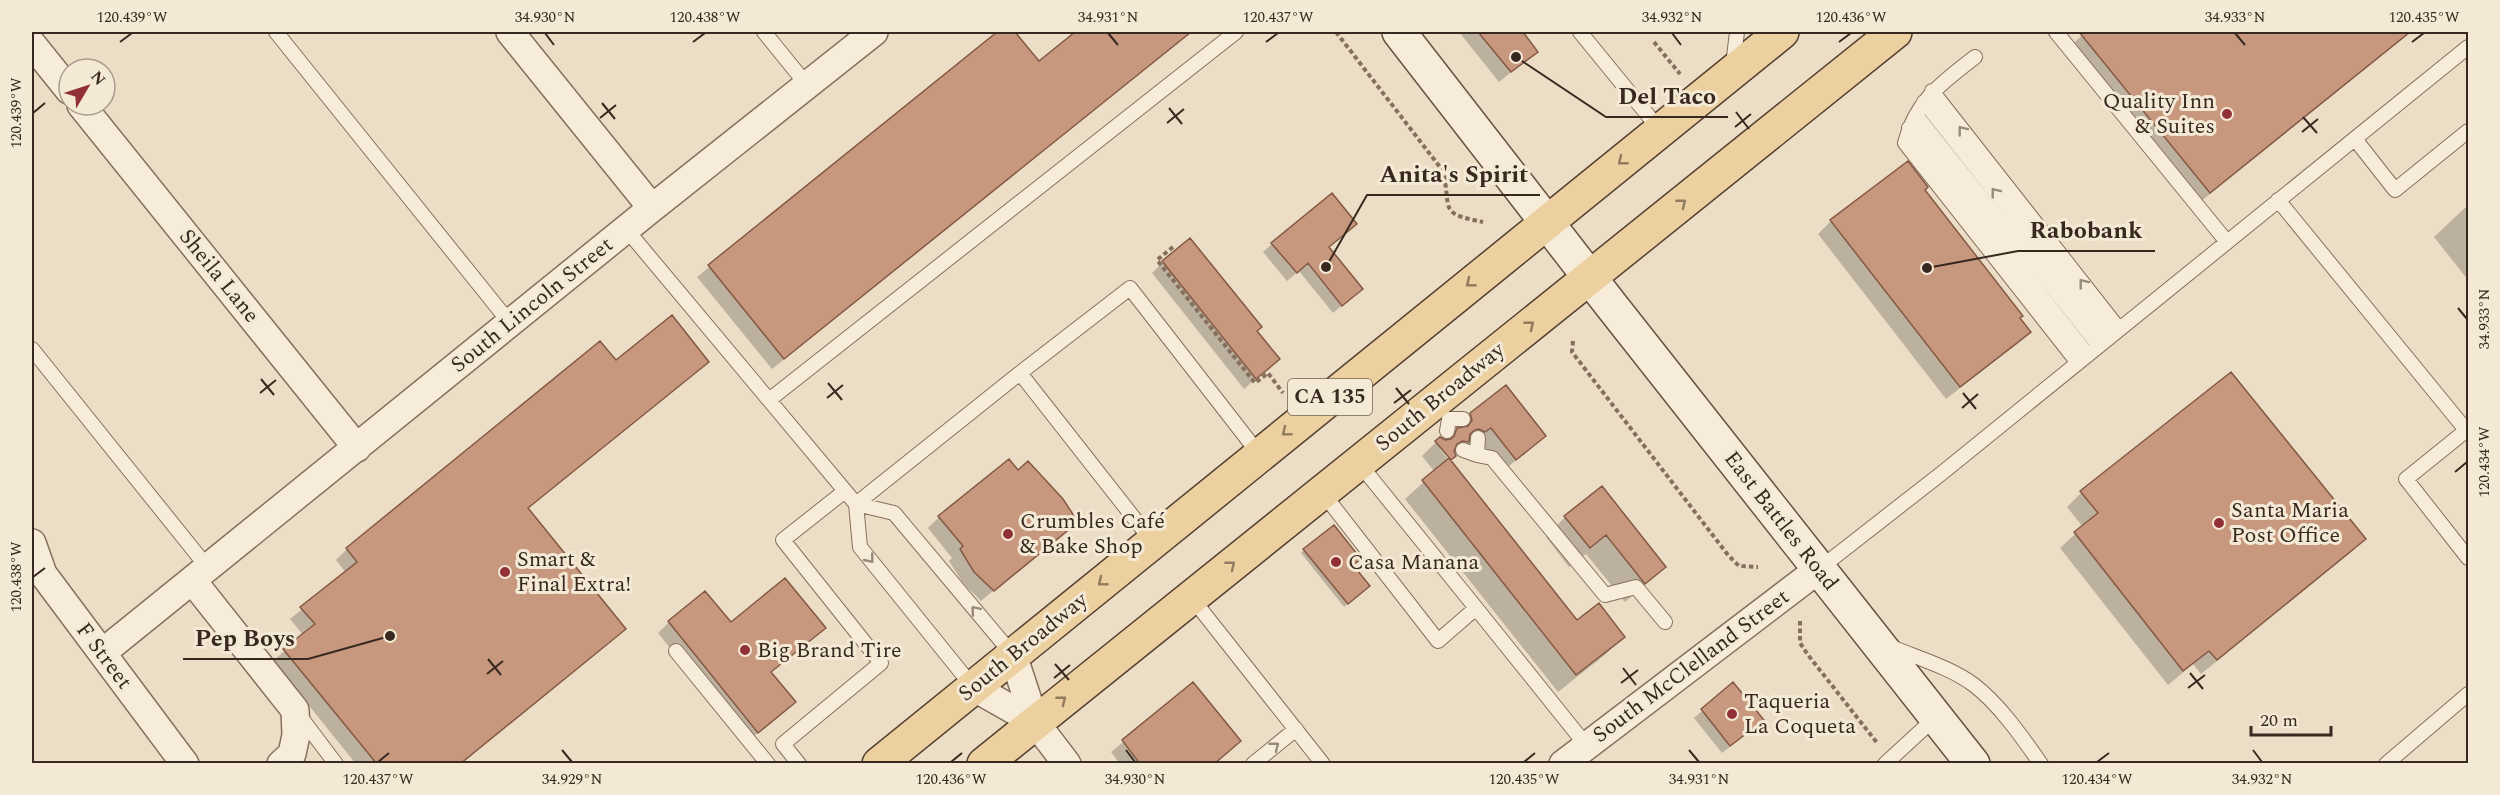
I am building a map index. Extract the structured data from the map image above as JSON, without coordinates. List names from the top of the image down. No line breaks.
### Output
{"streets":{"main road":["CA 135","South Broadway"],"street":["Sheila Lane","South Lincoln Street","East Battles Road","F Street","South McClelland Street"]},"crossings":[["Sheila Lane","South Lincoln Street"],["South Lincoln Street","F Street"],["South Broadway","East Battles Road"],["East Battles Road","South McClelland Street"]],"places":["Del Taco","Quality Inn & Suites","Anita's Spirit","Rabobank","Santa Maria Post Office","Crumbles Café & Bake Shop","Casa Manana","Smart & Final Extra!","Pep Boys","Big Brand Tire","Taqueria La Coqueta"],"scale_bar":"20 m","north":"top right","coordinates":["120.439°W","34.930°N","120.438°W","34.931°N","120.437°W","34.932°N","120.436°W","34.933°N","120.435°W","120.434°W","34.929°N"]}
